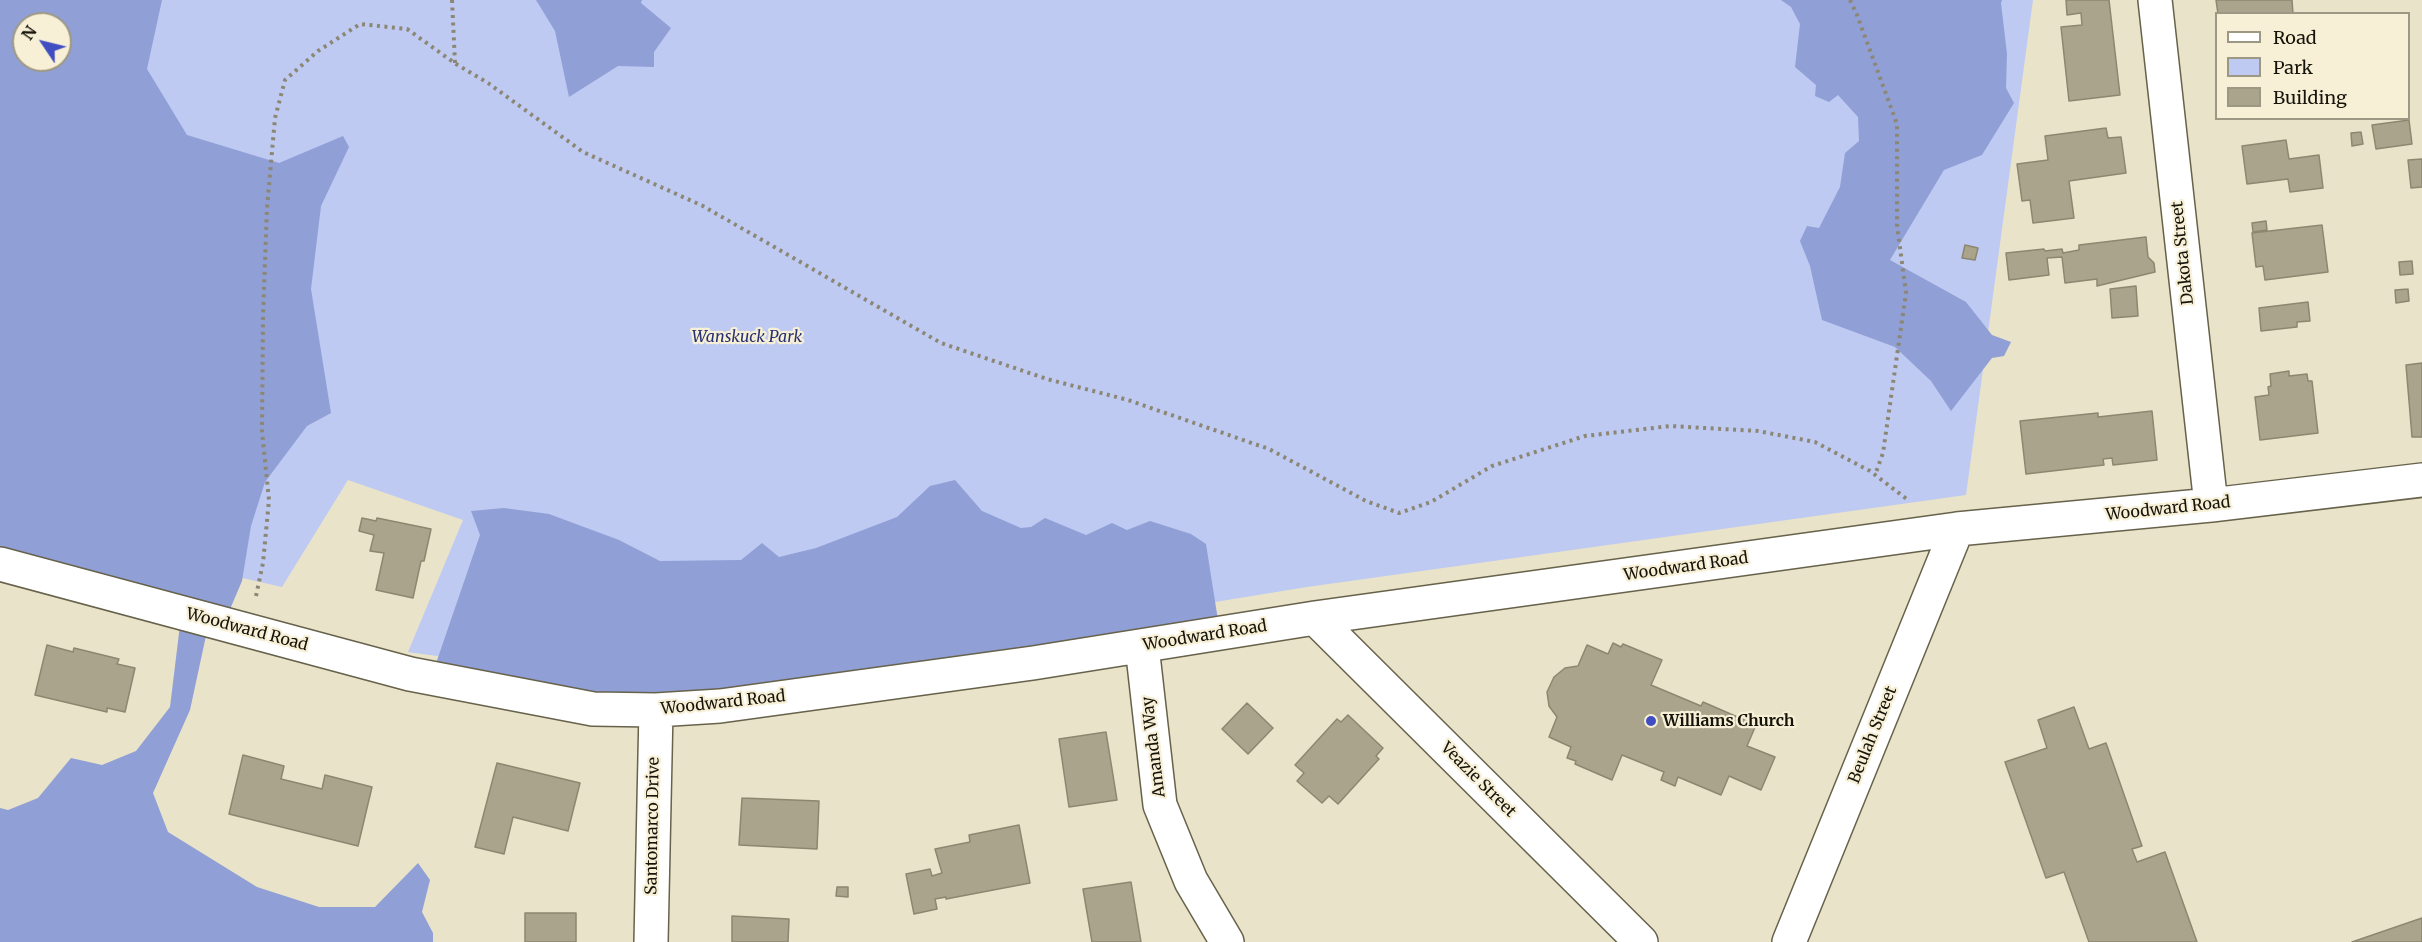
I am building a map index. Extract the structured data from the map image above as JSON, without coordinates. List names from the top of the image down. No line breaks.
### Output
{"streets":{"street":["Dakota Street","Woodward Road","Beulah Street","Amanda Way","Veazie Street","Santomarco Drive"]},"crossings":[["Dakota Street","Woodward Road"],["Woodward Road","Beulah Street"],["Woodward Road","Amanda Way"],["Woodward Road","Veazie Street"],["Woodward Road","Santomarco Drive"]],"parks":["Wanskuck Park"],"places":["Williams Church"],"legend":["Road","Park","Building"],"north":"top left"}
